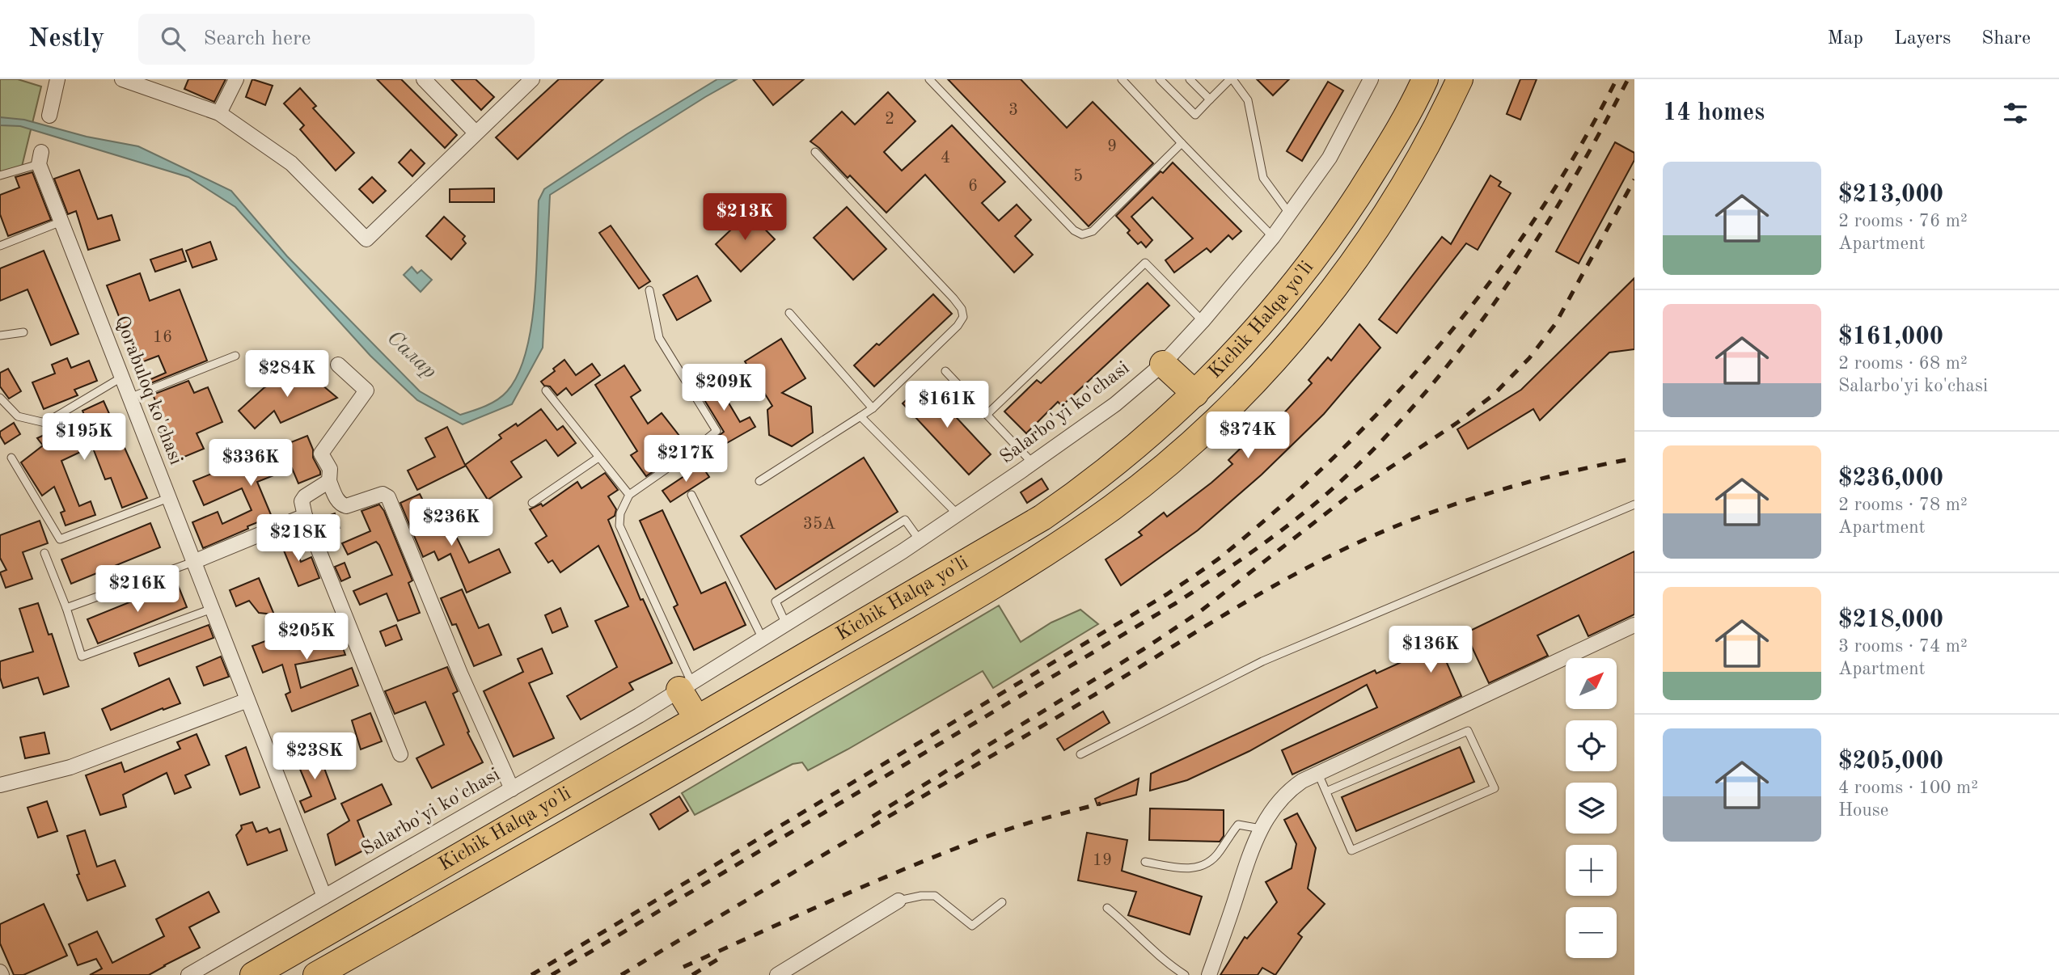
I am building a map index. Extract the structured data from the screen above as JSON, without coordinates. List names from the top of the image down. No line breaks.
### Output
{"streets":{"highway":["Kichik Halqa yo'li"],"street":["Qorabuloq ko'chasi","Salarbo'yi ko'chasi"]},"crossings":[["Qorabuloq ko'chasi","Salarbo'yi ko'chasi"]],"water":["Салар"],"house_numbers":["3","2","9","4","5","6","16","35A","19"],"north":"top right","page":{"header":"Nestly","search":"Search here","nav":["Map","Layers","Share"],"heading":"14 homes","list":[{"name":"$213,000","note":"2 rooms · 76 m² · Apartment"},{"name":"$161,000","note":"2 rooms · 68 m² · Salarbo'yi ko'chasi"},{"name":"$236,000","note":"2 rooms · 78 m² · Apartment"},{"name":"$218,000","note":"3 rooms · 74 m² · Apartment"},{"name":"$205,000","note":"4 rooms · 100 m² · House"}],"price":["$213K","$284K","$209K","$161K","$374K","$195K","$217K","$336K","$236K","$218K","$216K","$205K","$136K","$238K"],"map_buttons":["+","−"]}}
